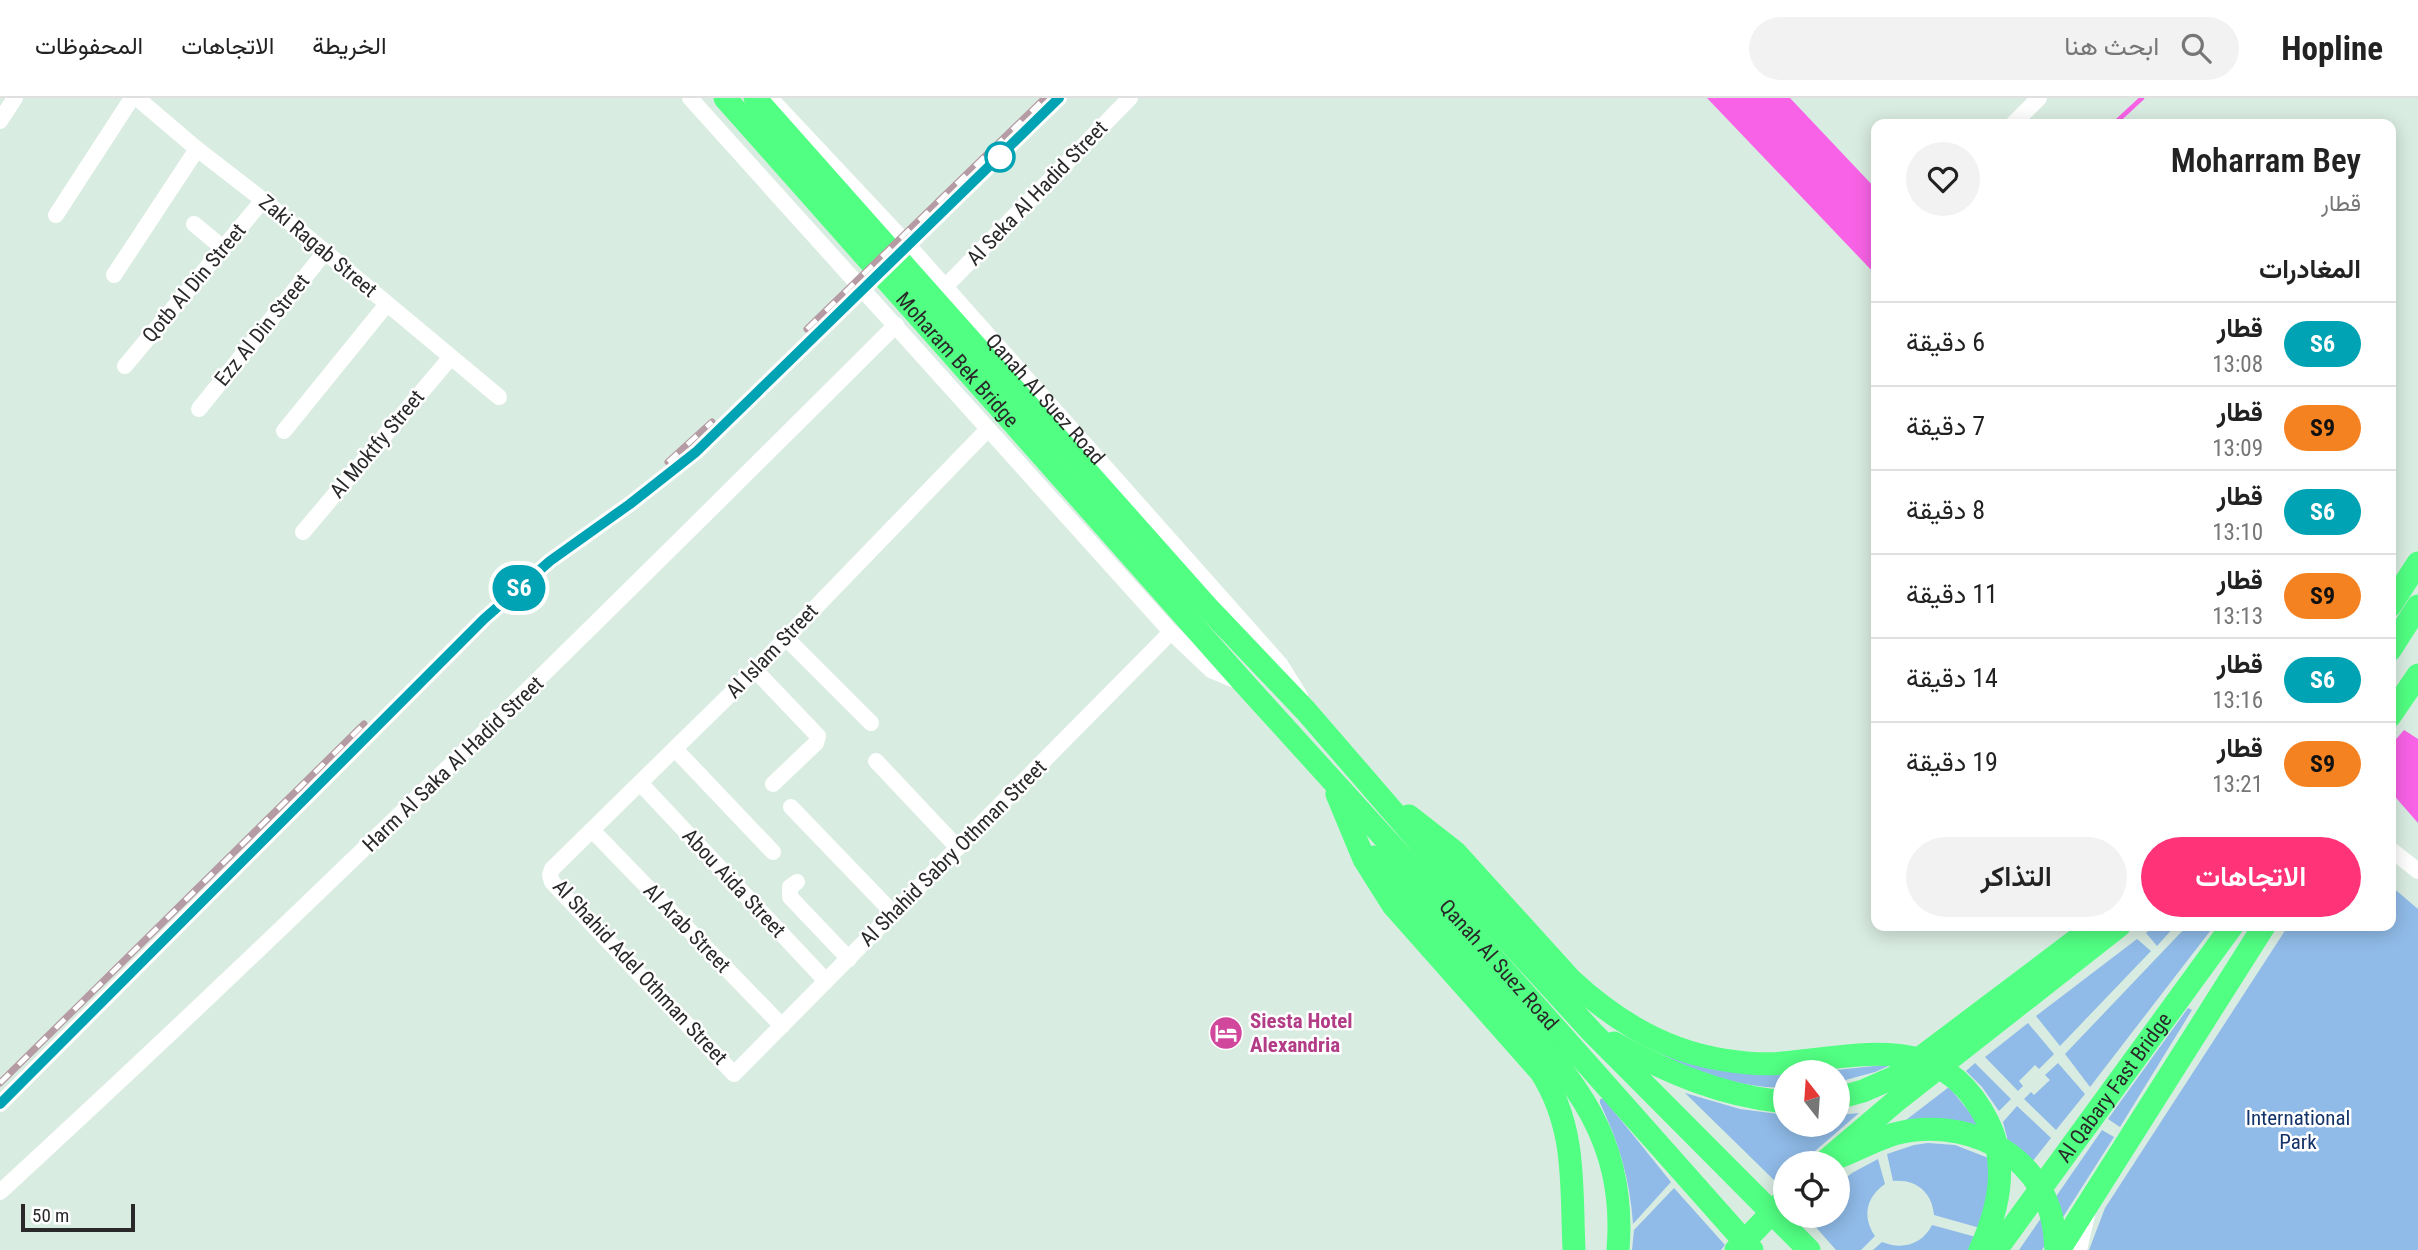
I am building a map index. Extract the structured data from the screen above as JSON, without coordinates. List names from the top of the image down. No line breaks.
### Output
{"streets":{"highway":["Moharam Bek Bridge","Qanah Al Suez Road","Al Qabary Fast Bridge"],"street":["Al Seka Al Hadid Street","Zaki Ragab Street","Qotb Al Din Street","Ezz Al Din Street","Al Moktfy Street","Al Islam Street","Harm Al Saka Al Hadid Street","Al Shahid Sabry Othman Street","Abou Aida Street","Al Arab Street","Al Shahid Adel Othman Street"]},"crossings":[["Al Seka Al Hadid Street","Qanah Al Suez Road"],["Zaki Ragab Street","Qotb Al Din Street"],["Zaki Ragab Street","Ezz Al Din Street"],["Zaki Ragab Street","Al Moktfy Street"],["Moharam Bek Bridge","Qanah Al Suez Road"],["Moharam Bek Bridge","Al Shahid Sabry Othman Street"],["Qanah Al Suez Road","Al Islam Street"],["Qanah Al Suez Road","Harm Al Saka Al Hadid Street"],["Qanah Al Suez Road","Al Shahid Sabry Othman Street"],["Al Islam Street","Abou Aida Street"],["Al Islam Street","Al Arab Street"],["Al Islam Street","Al Shahid Adel Othman Street"],["Al Shahid Sabry Othman Street","Abou Aida Street"],["Al Shahid Sabry Othman Street","Al Arab Street"],["Al Shahid Sabry Othman Street","Al Shahid Adel Othman Street"]],"parks":["International Park"],"places":{"hotel":["Siesta Hotel Alexandria"]},"scale_bar":"50 m","north":"top","page":{"header":"Hopline","search":"ابحث هنا","nav":["الخريطة","الاتجاهات","المحفوظات"],"on_map":"S6","heading":[["Moharram Bey","قطار"],"المغادرات"],"list":[{"mark":"S6","name":"قطار","note":"13:08","value":"6 دقيقة"},{"mark":"S9","name":"قطار","note":"13:09","value":"7 دقيقة"},{"mark":"S6","name":"قطار","note":"13:10","value":"8 دقيقة"},{"mark":"S9","name":"قطار","note":"13:13","value":"11 دقيقة"},{"mark":"S6","name":"قطار","note":"13:16","value":"14 دقيقة"},{"mark":"S9","name":"قطار","note":"13:21","value":"19 دقيقة"}],"buttons":["الاتجاهات","التذاكر"],"scale":"50 m"}}
